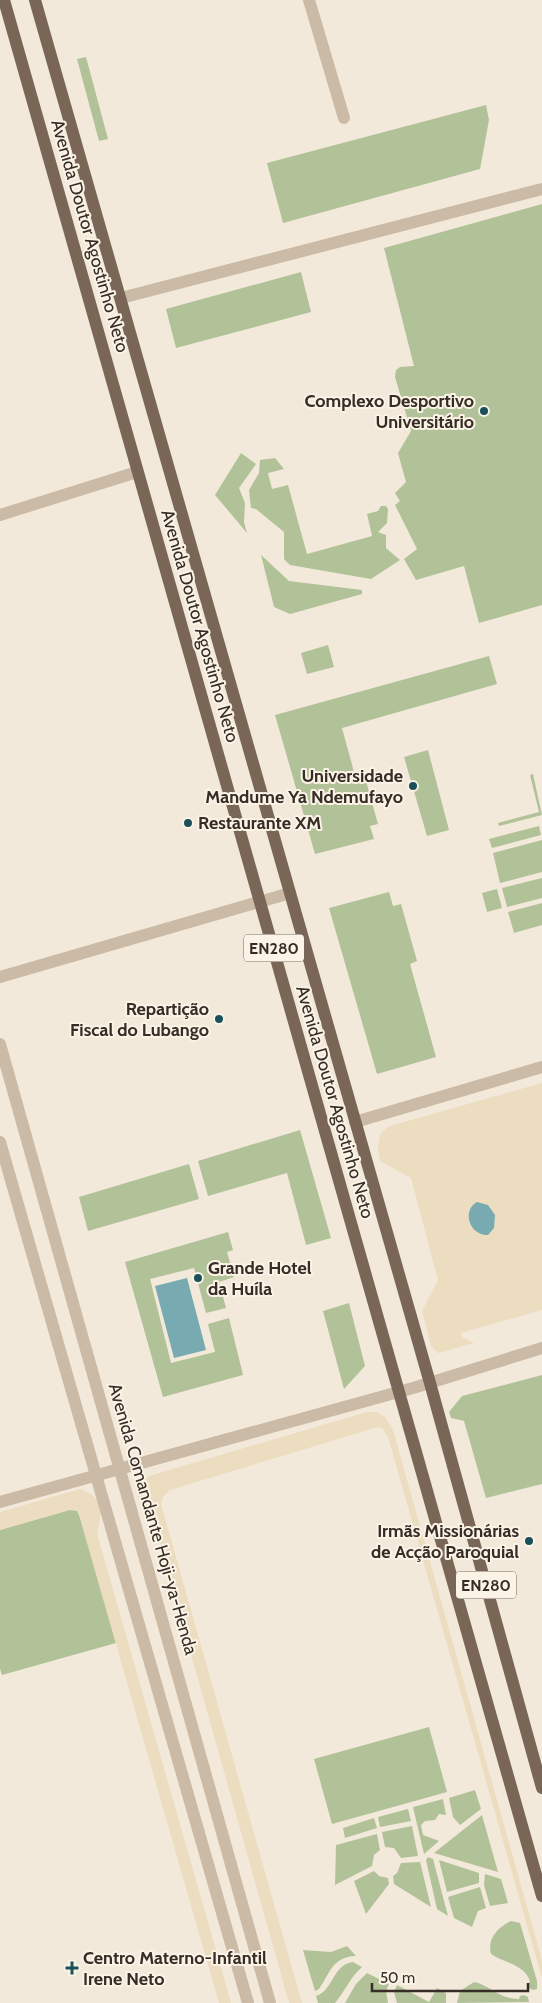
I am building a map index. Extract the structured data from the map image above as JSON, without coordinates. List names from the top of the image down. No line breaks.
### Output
{"streets":{"main road":["Avenida Doutor Agostinho Neto","EN280"],"street":["Avenida Comandante Hoji-ya-Henda"]},"places":{"other":["Complexo Desportivo Universitário","Universidade Mandume Ya Ndemufayo","Restaurante XM","Repartição Fiscal do Lubango","Grande Hotel da Huíla","Irmãs Missionárias de Acção Paroquial"],"health":["Centro Materno-Infantil Irene Neto"]},"scale_bar":"50 m"}
